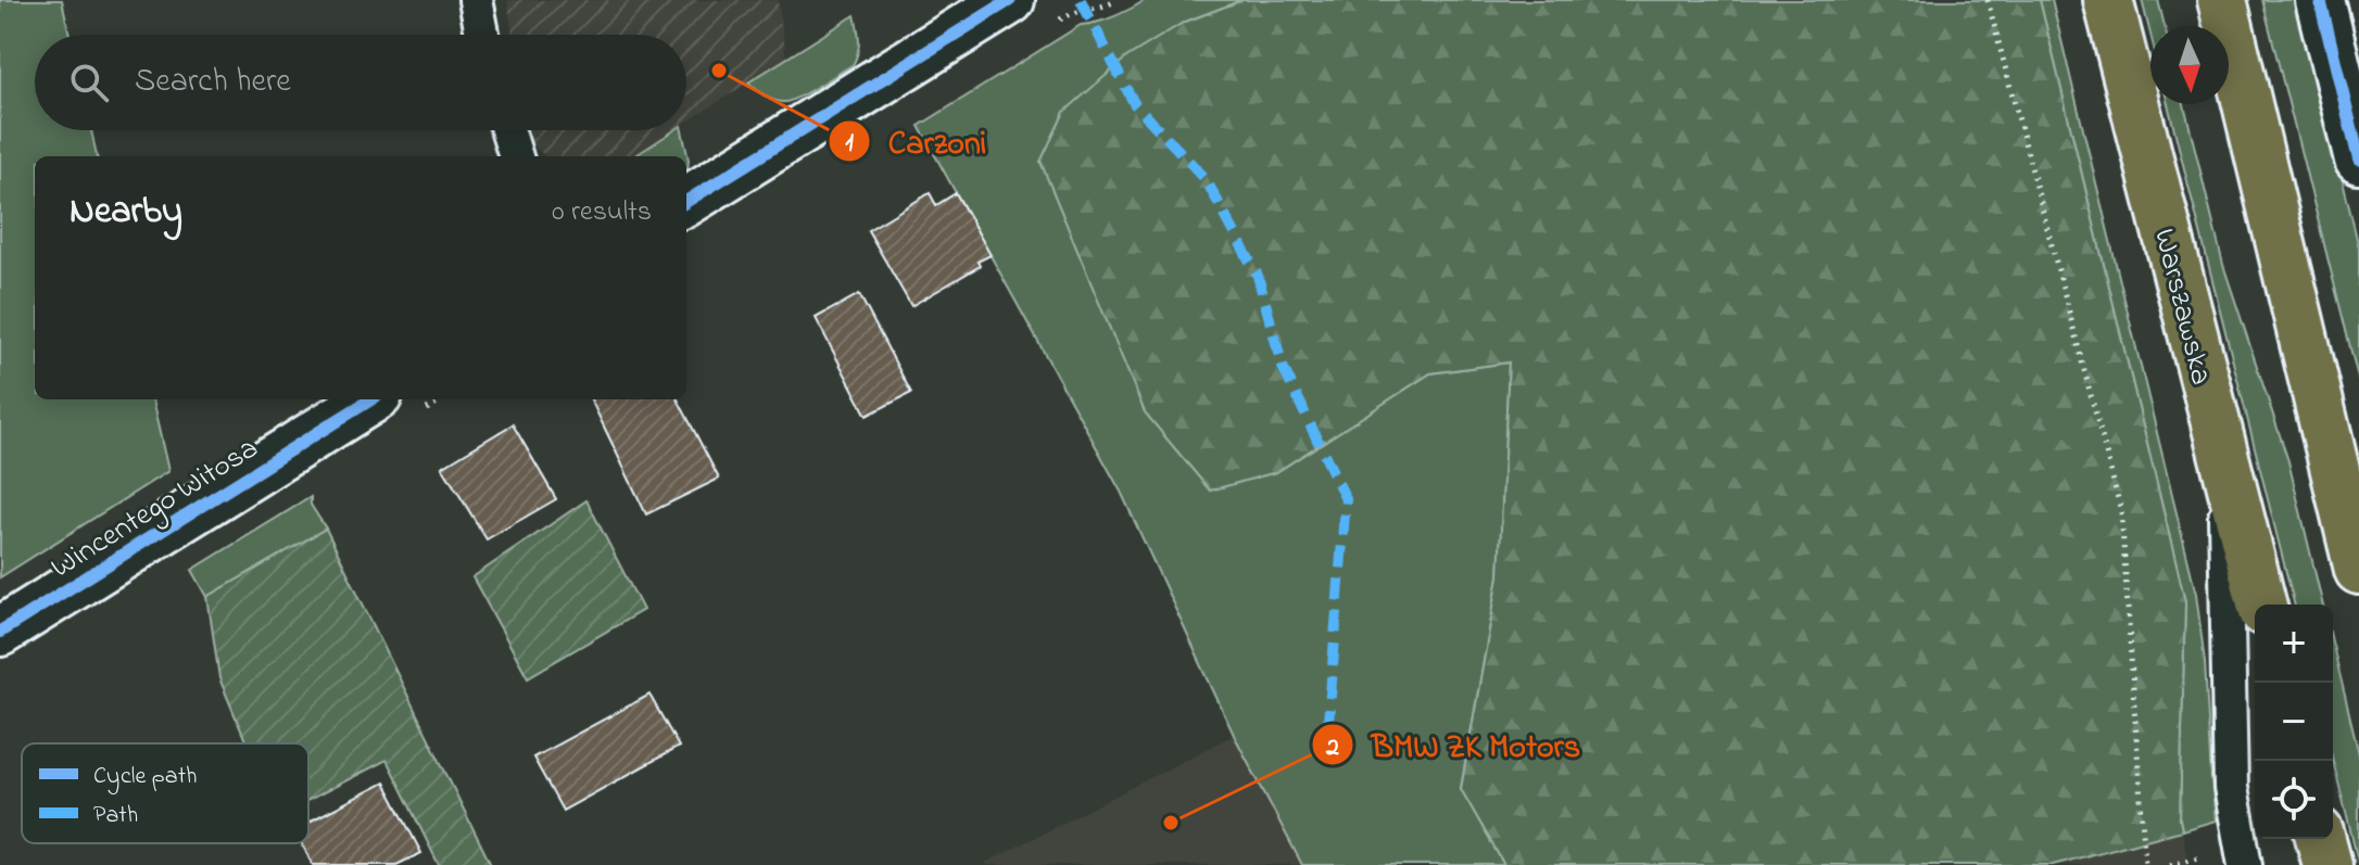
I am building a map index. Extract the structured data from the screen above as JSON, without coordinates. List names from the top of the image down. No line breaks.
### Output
{"streets":{"main road":["Warszawska"],"street":["Wincentego Witosa"]},"places":["Carzoni","BMW ZK Motors"],"legend":["Cycle path","Path"],"north":"bottom","page":{"search":"Search here","heading":["Nearby","0 results"],"map_buttons":["+","−"]}}
